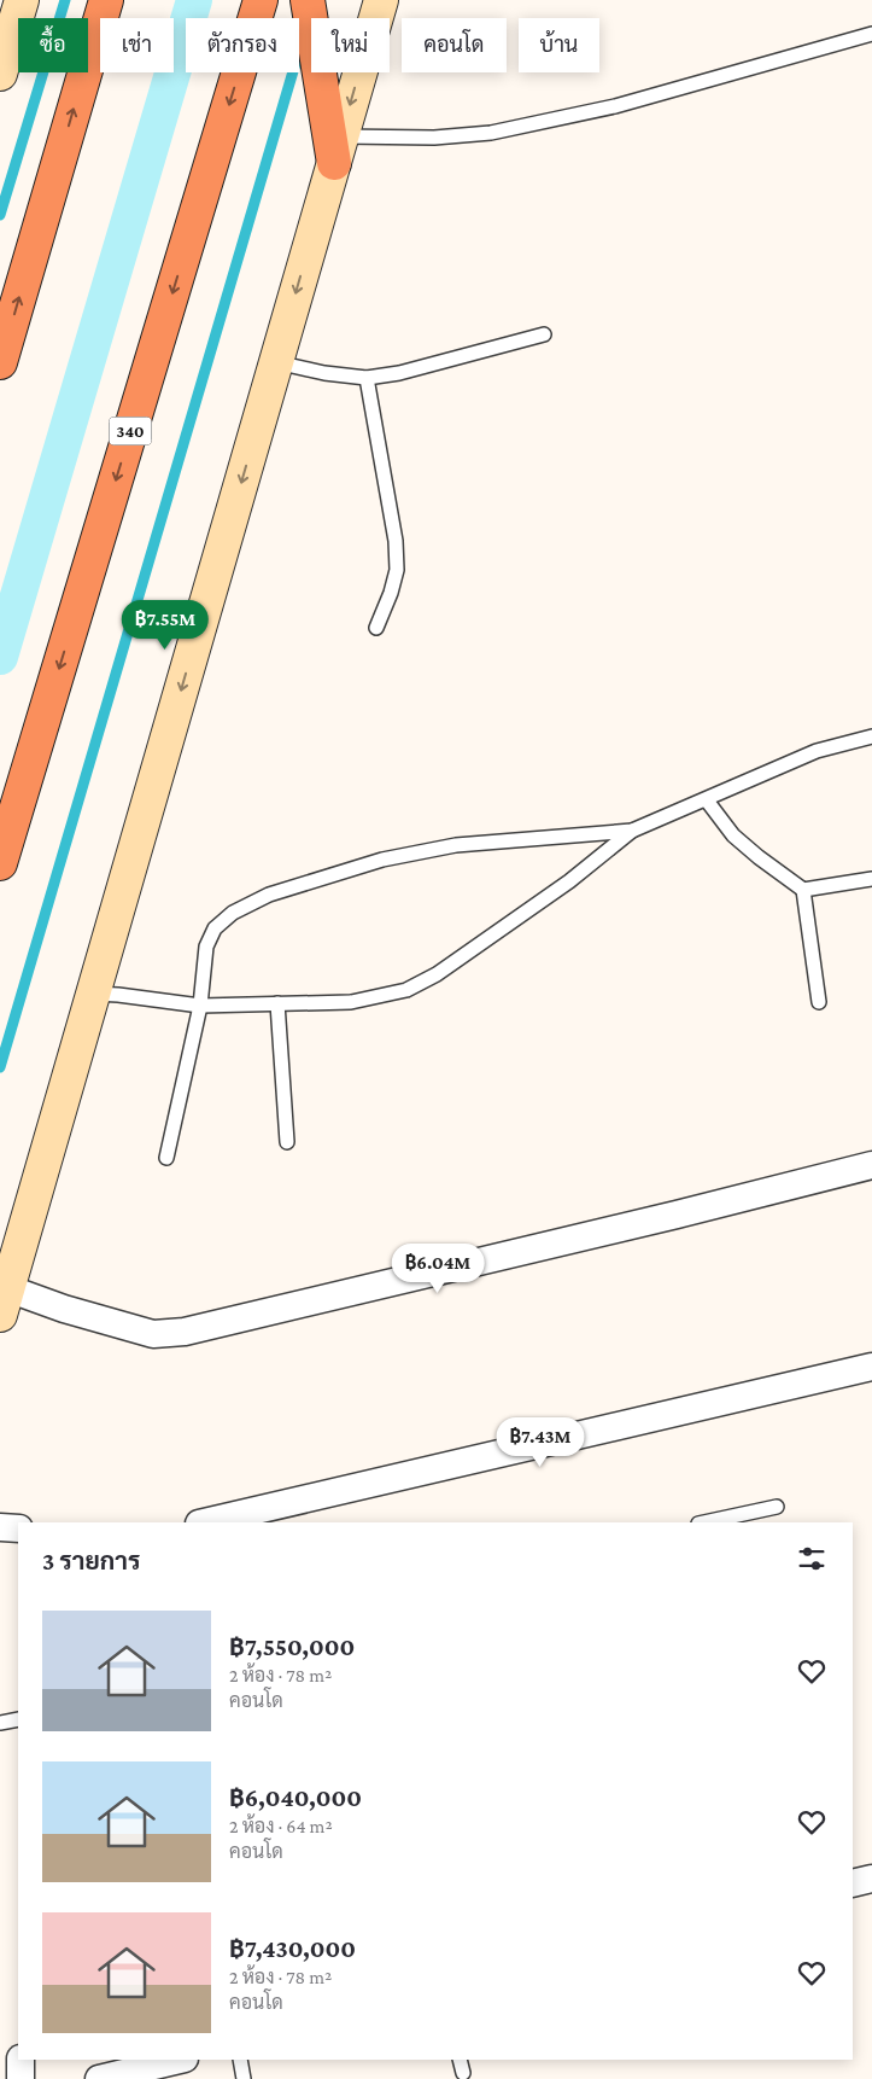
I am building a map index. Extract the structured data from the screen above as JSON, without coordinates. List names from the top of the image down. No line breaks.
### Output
{"streets":{"highway":["340"]},"page":{"chip":["ซื้อ","เช่า","ตัวกรอง","ใหม่","คอนโด","บ้าน"],"price":["฿7.55M","฿6.04M","฿7.43M"],"heading":"3 รายการ","list":[{"name":"฿7,550,000","note":"2 ห้อง · 78 m² · คอนโด"},{"name":"฿6,040,000","note":"2 ห้อง · 64 m² · คอนโด"},{"name":"฿7,430,000","note":"2 ห้อง · 78 m² · คอนโด"}]}}
